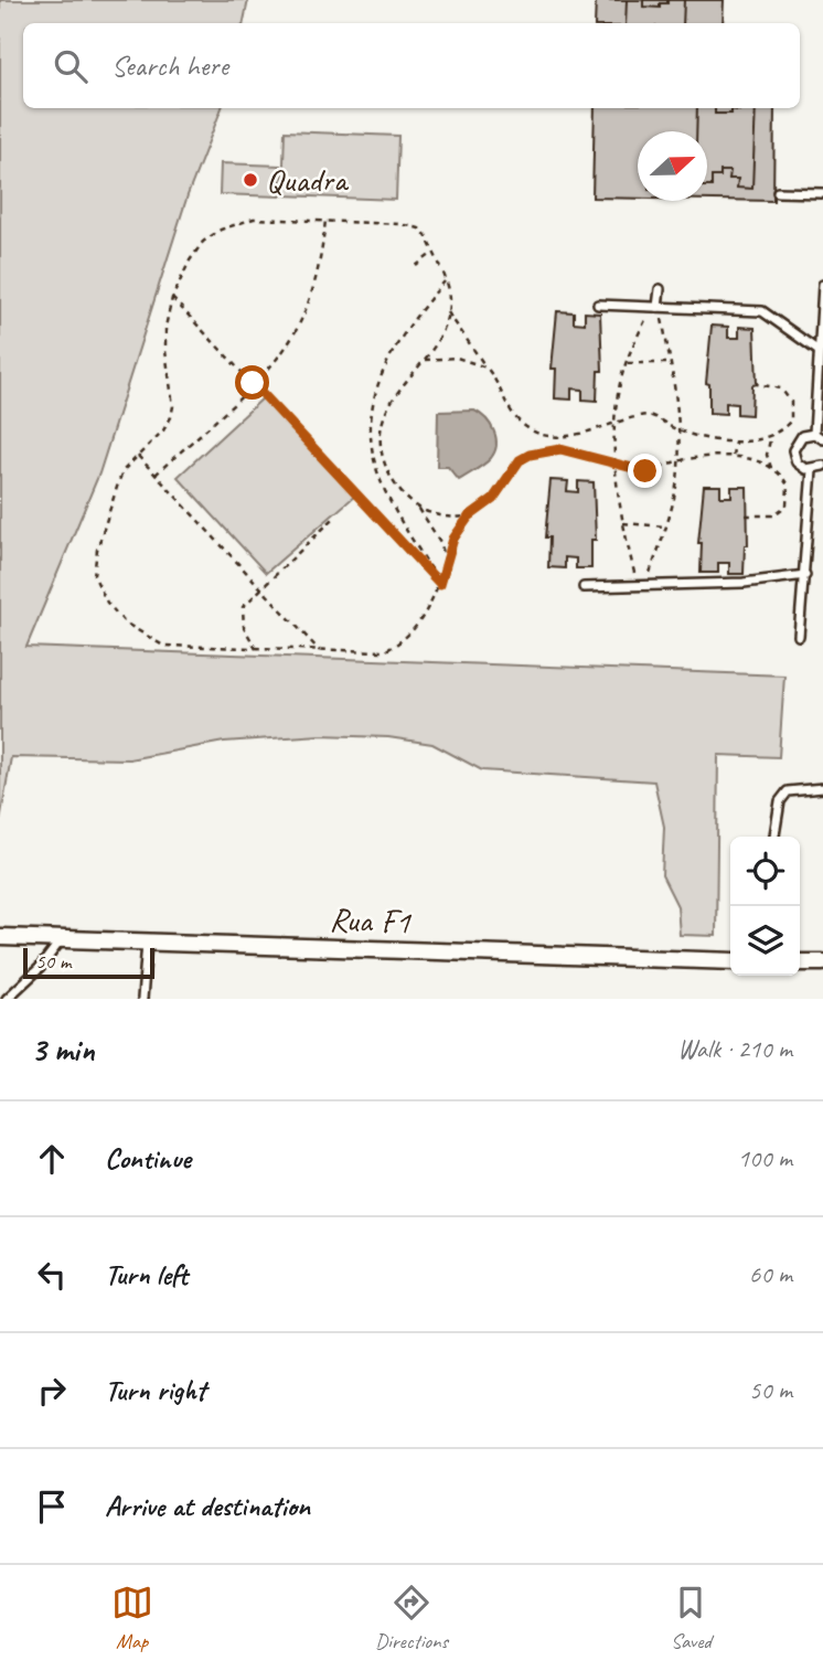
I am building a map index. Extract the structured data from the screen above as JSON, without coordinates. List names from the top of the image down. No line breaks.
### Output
{"streets":{"street":["Rua F1"]},"places":["Quadra"],"scale_bar":"50 m","north":"right","page":{"search":"Search here","scale":"50 m","heading":["3 min","Walk · 210 m"],"list":[["Continue","100 m"],["Turn left","60 m"],["Turn right","50 m"],"Arrive at destination"],"nav":["Map","Directions","Saved"]}}
